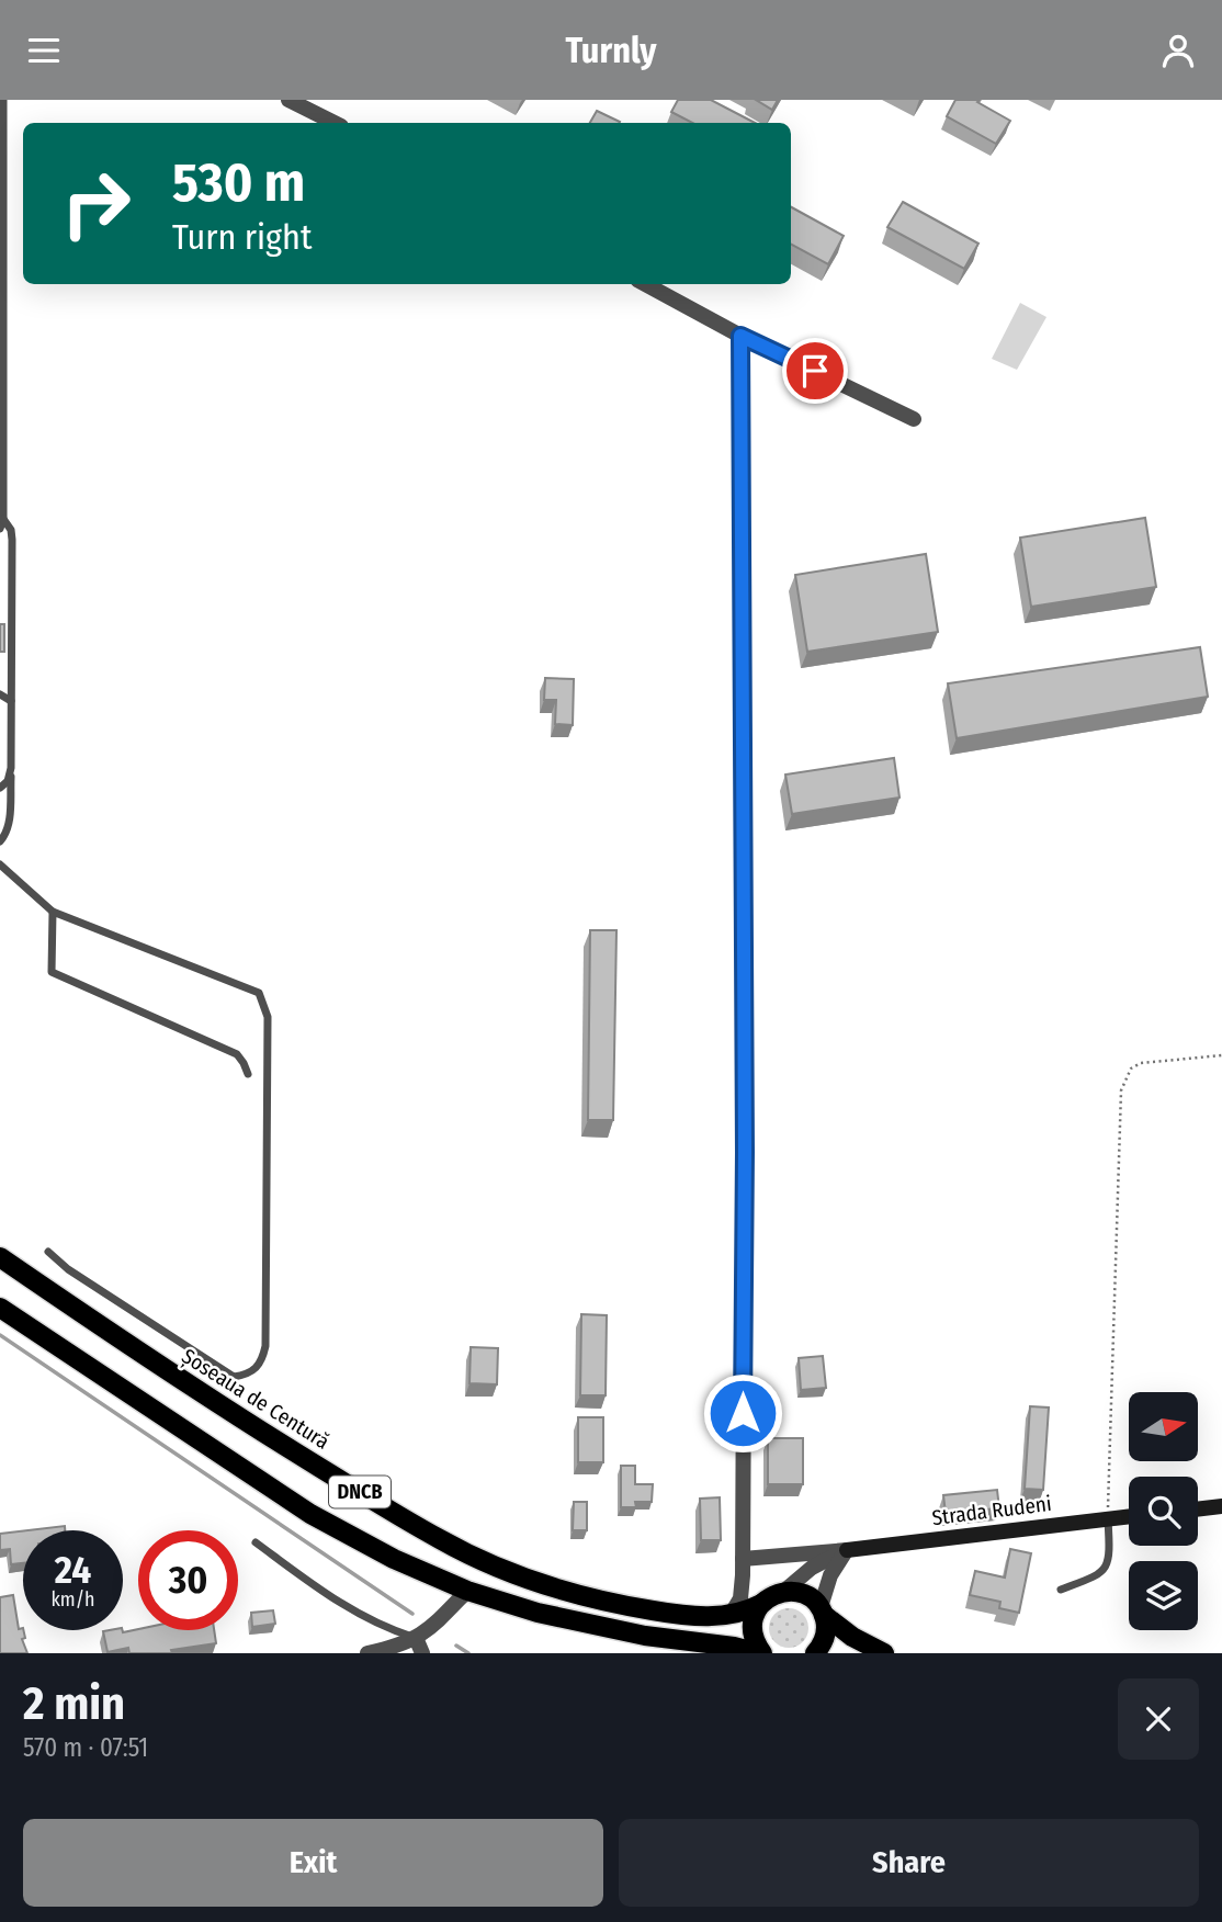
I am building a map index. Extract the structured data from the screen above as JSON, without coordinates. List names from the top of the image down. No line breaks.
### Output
{"streets":{"main road":["Șoseaua de Centură","DNCB"],"street":["Strada Rudeni"]},"crossings":[["Șoseaua de Centură","DNCB"]],"north":"right","page":{"header":"Turnly","turn":["530 m","Turn right"],"speed":"24 km/h","limit":"30","heading":["2 min","570 m · 07:51"],"buttons":["Exit","Share"]}}
